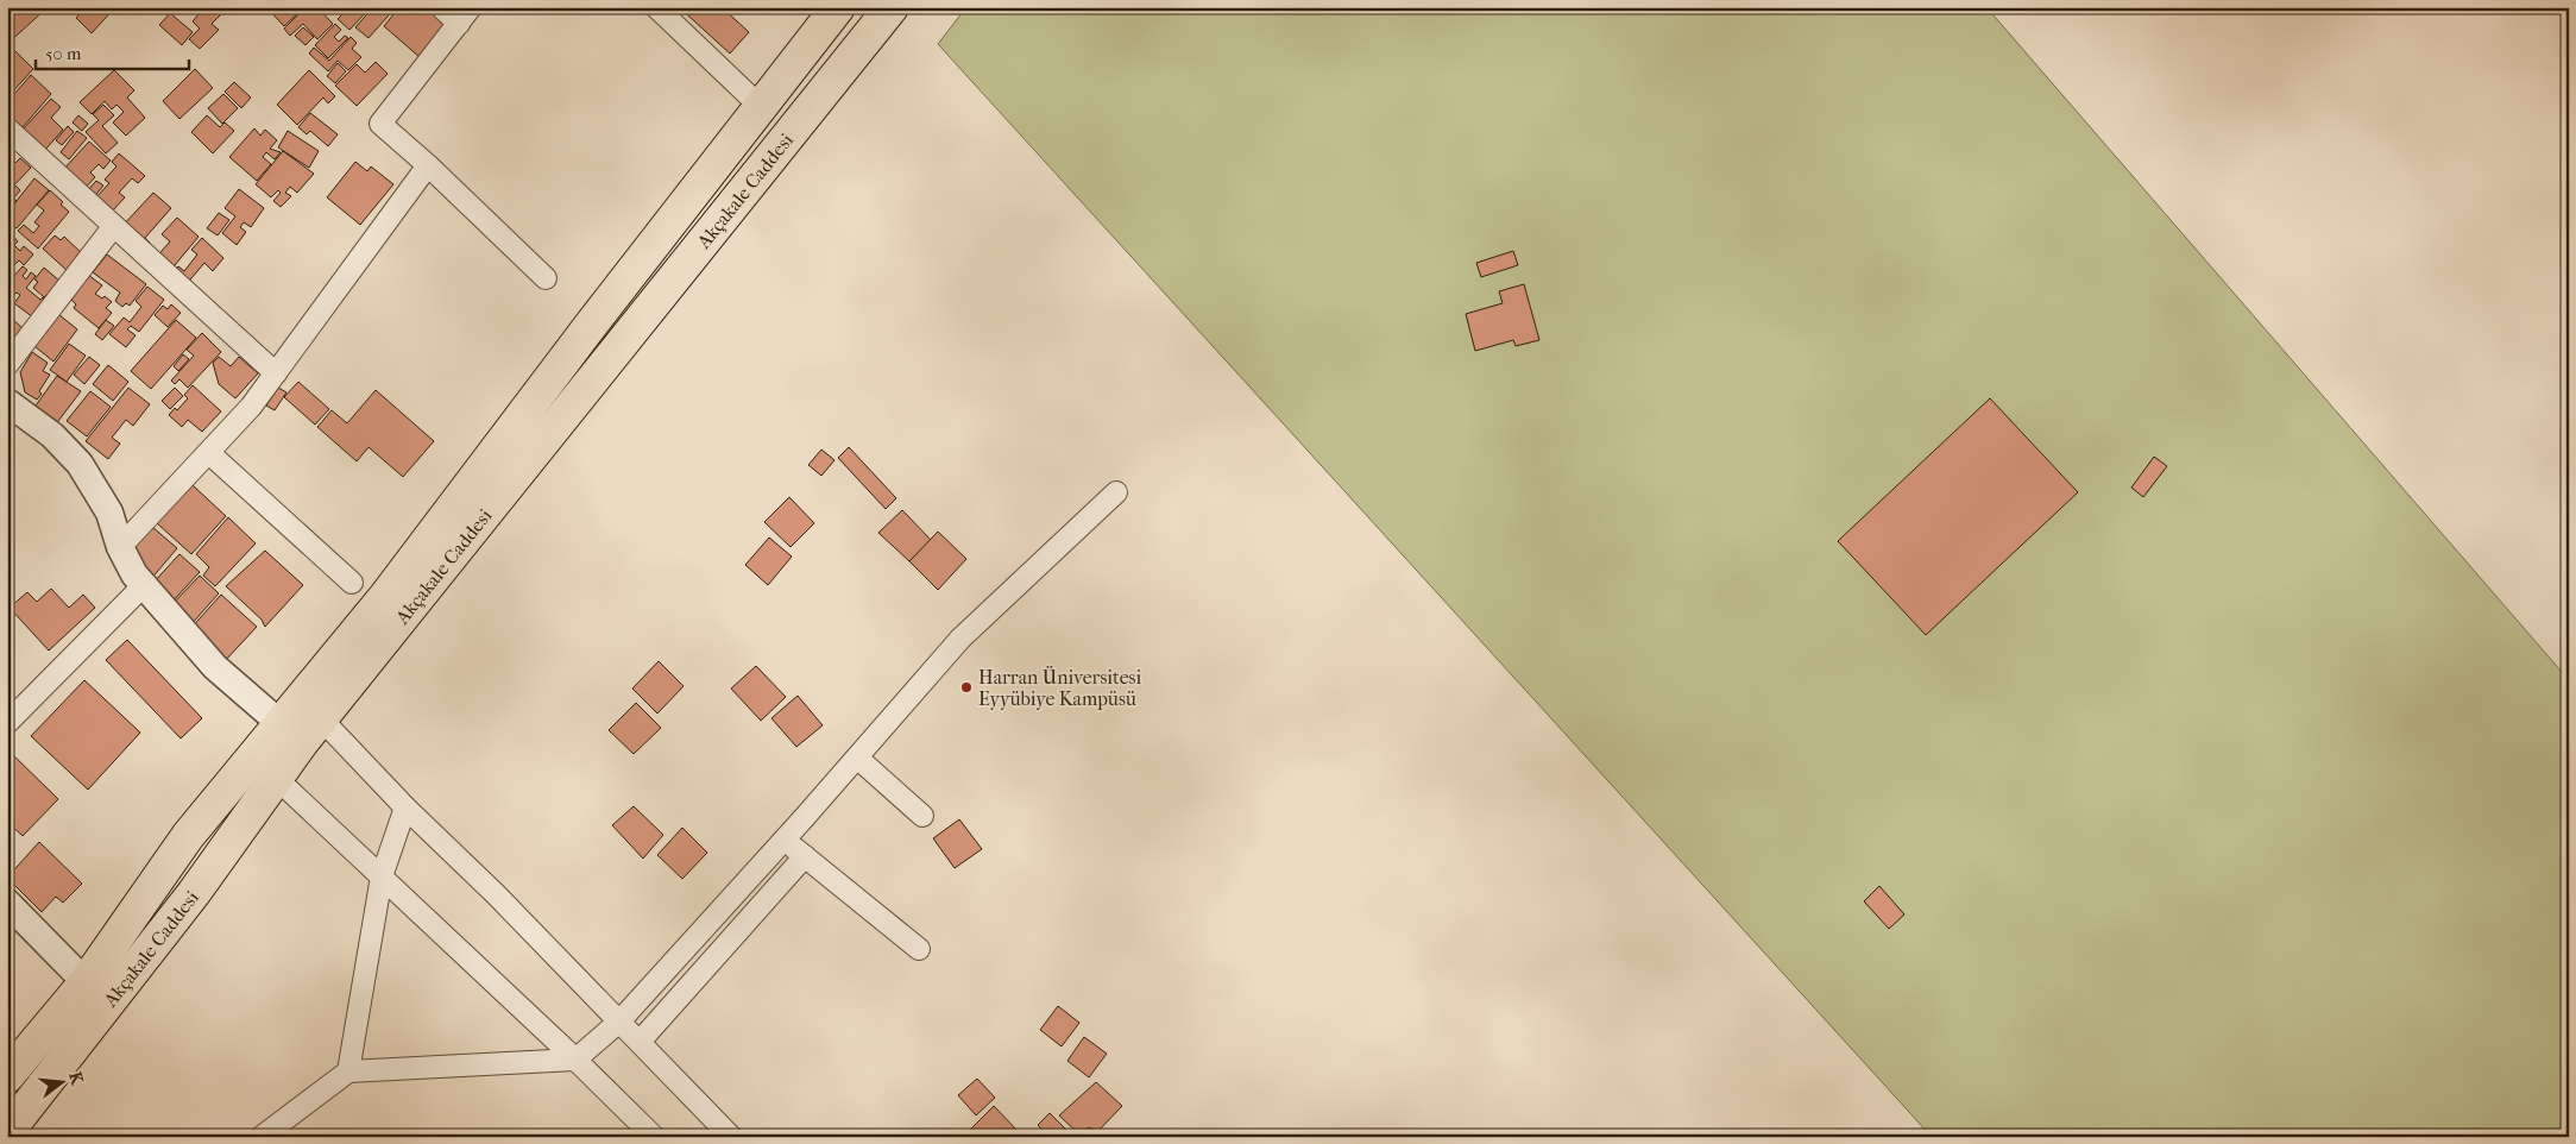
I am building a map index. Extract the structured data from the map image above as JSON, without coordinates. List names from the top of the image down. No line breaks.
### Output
{"streets":{"main road":["Akçakale Caddesi"]},"places":["Harran Üniversitesi Eyyübiye Kampüsü"],"scale_bar":"50 m","north":"right"}
